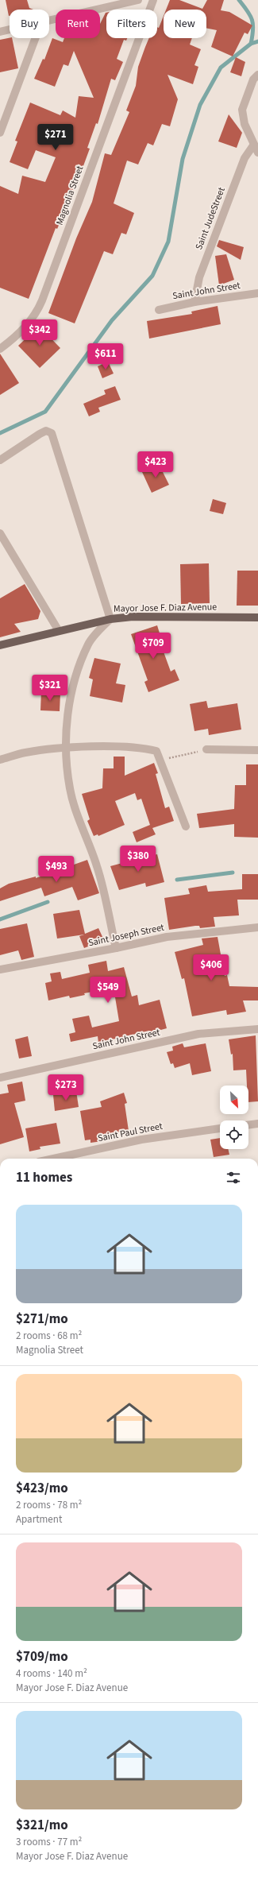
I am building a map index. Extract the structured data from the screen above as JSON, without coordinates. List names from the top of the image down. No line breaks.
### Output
{"streets":{"main road":["Mayor Jose F. Diaz Avenue"],"street":["Magnolia Street","Saint JudeStreet","Saint John Street","Saint Joseph Street","Saint Paul Street"]},"crossings":[["Saint JudeStreet","Saint John Street"]],"north":"bottom right","page":{"chip":["Buy","Rent","Filters","New"],"price":["$271","$342","$611","$423","$709","$321","$380","$493","$406","$549","$273"],"heading":"11 homes","list":[{"name":"$271/mo","note":"2 rooms · 68 m² · Magnolia Street"},{"name":"$423/mo","note":"2 rooms · 78 m² · Apartment"},{"name":"$709/mo","note":"4 rooms · 140 m² · Mayor Jose F. Diaz Avenue"},{"name":"$321/mo","note":"3 rooms · 77 m² · Mayor Jose F. Diaz Avenue"}]}}
